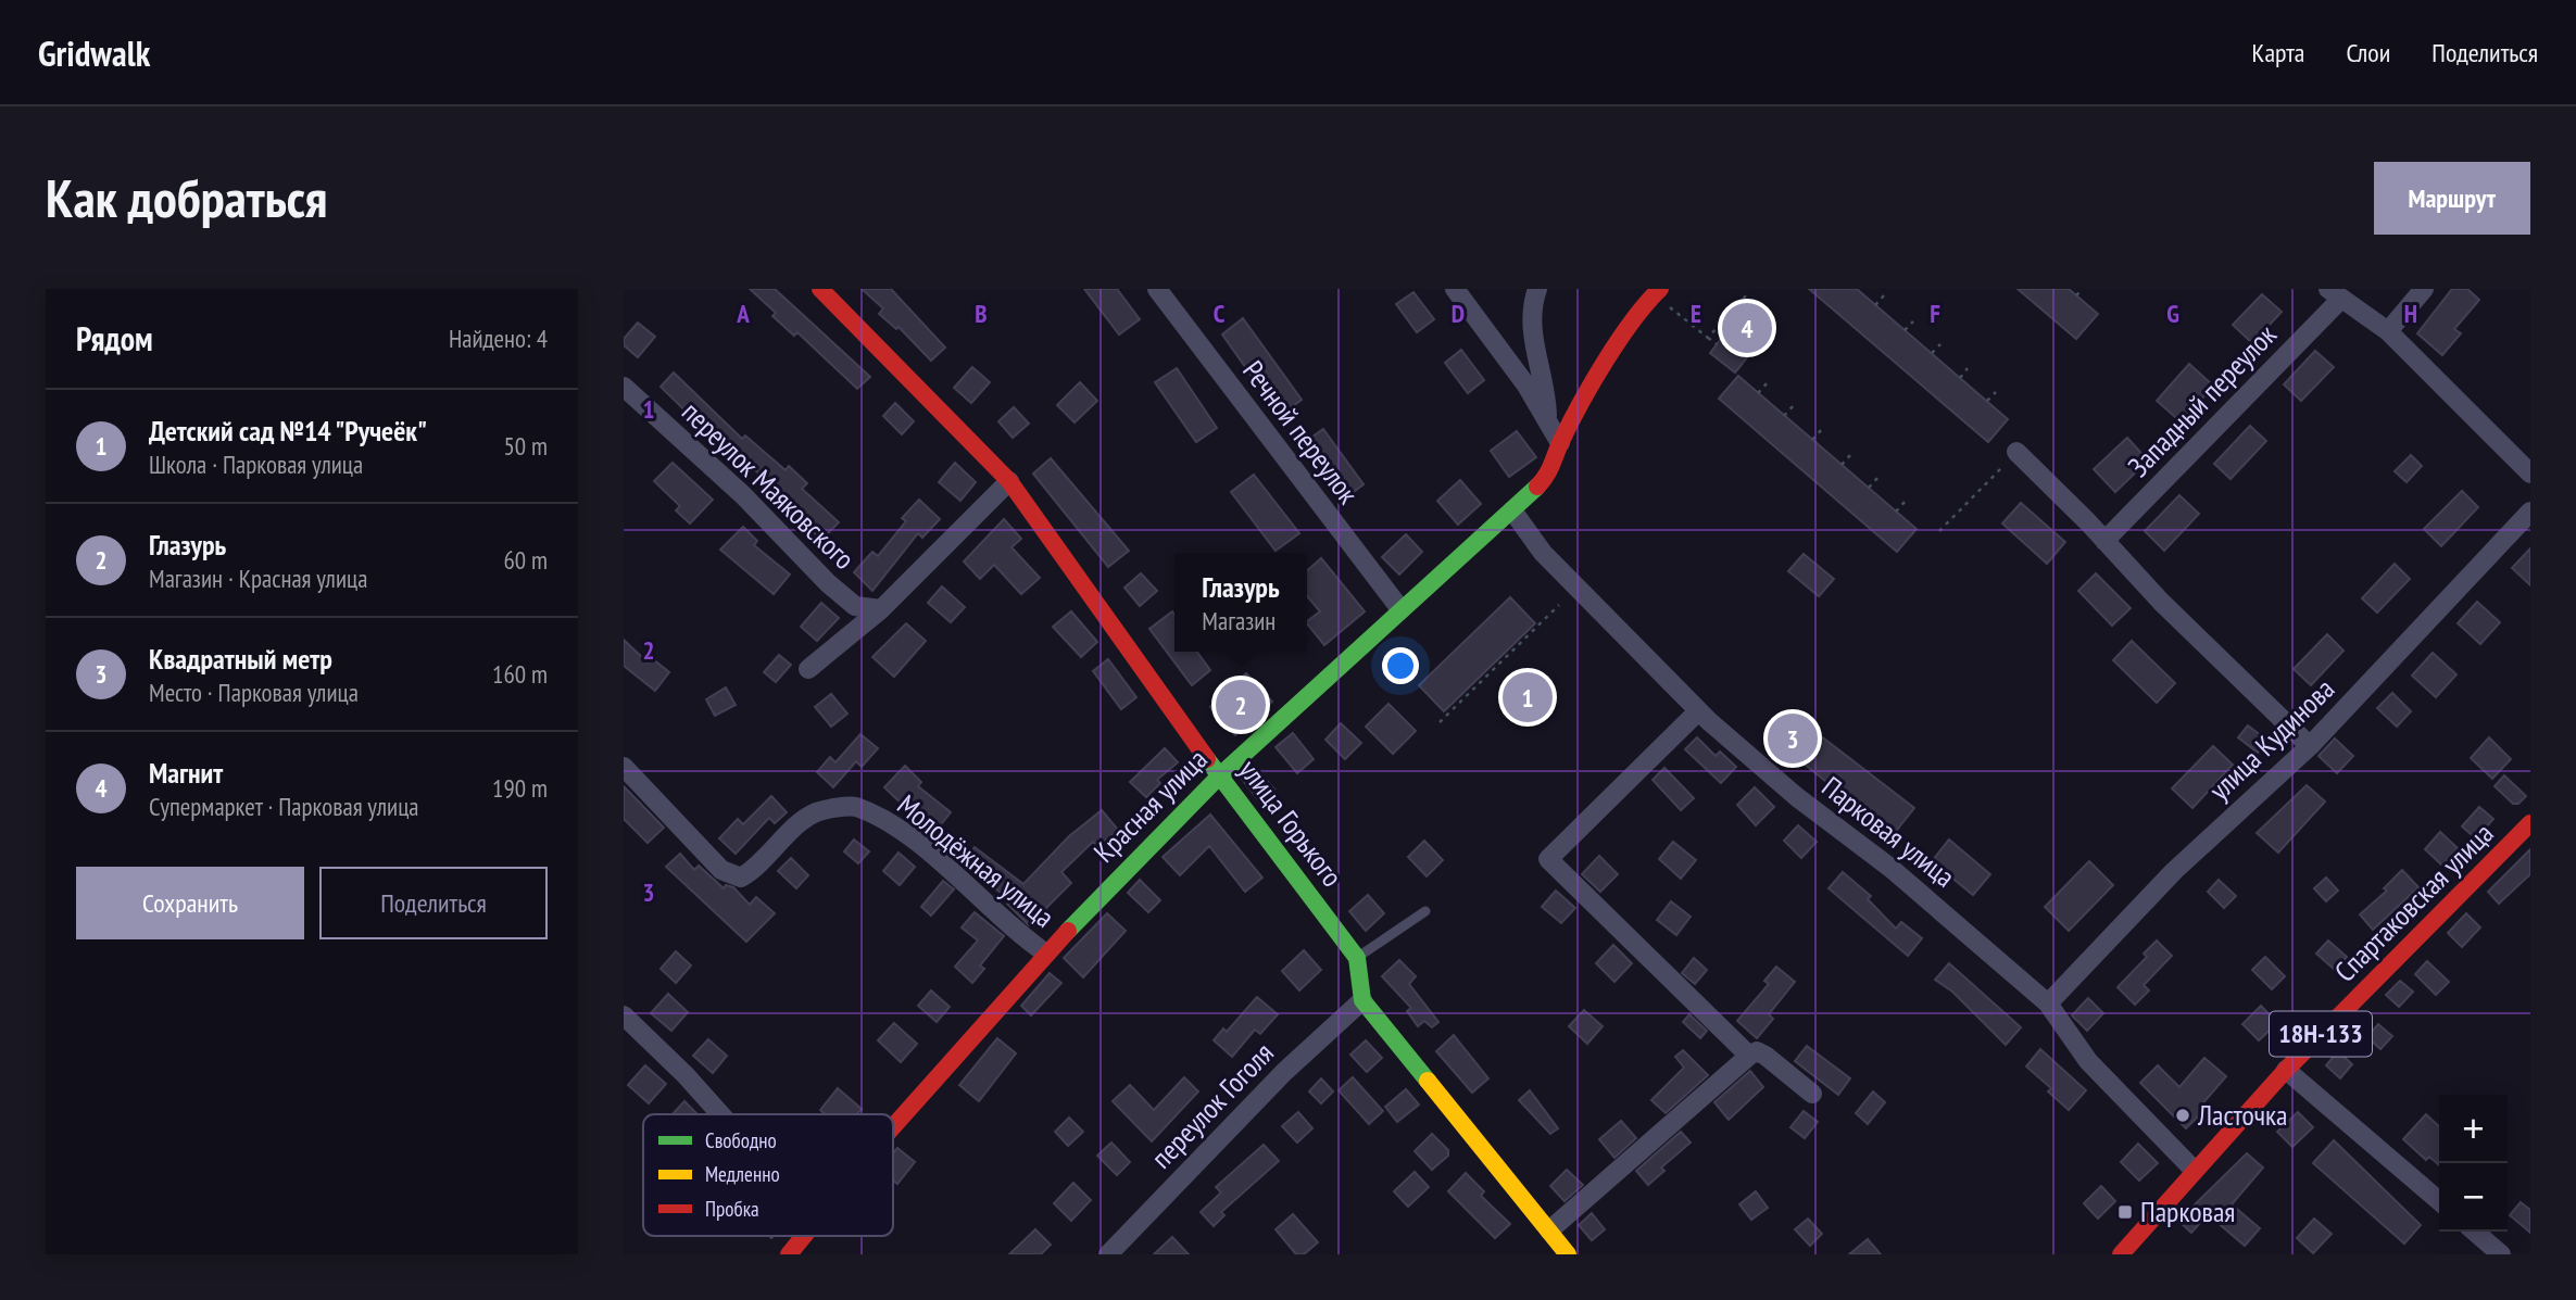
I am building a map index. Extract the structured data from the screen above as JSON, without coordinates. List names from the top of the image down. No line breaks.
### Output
{"streets":{"street":["Западный переулок","Речной переулок","переулок Маяковского","улица Кудинова","Красная улица","улица Горького","Парковая улица","Молодёжная улица","Спартаковская улица","18Н-133","переулок Гоголя"]},"crossings":[["Речной переулок","Красная улица"],["улица Кудинова","Парковая улица"],["Красная улица","улица Горького"],["Красная улица","Парковая улица"],["Красная улица","Молодёжная улица"],["улица Горького","переулок Гоголя"],["Парковая улица","Спартаковская улица"]],"places":{"other":["Ласточка"],"transit":["Парковая"]},"legend":["Свободно","Медленно","Пробка"],"page":{"header":"Gridwalk","nav":["Карта","Слои","Поделиться"],"buttons":["Маршрут",["Сохранить","Поделиться"]],"title":"Как добраться","heading":["Рядом","Найдено: 4"],"pins":["4","1","2","3"],"list":[{"mark":"1","name":"Детский сад №14 \"Ручеёк\"","note":"Школа · Парковая улица","value":"50 m"},{"mark":"2","name":"Глазурь","note":"Магазин · Красная улица","value":"60 m"},{"mark":"3","name":"Квадратный метр","note":"Место · Парковая улица","value":"160 m"},{"mark":"4","name":"Магнит","note":"Супермаркет · Парковая улица","value":"190 m"}],"popup":["Глазурь","Магазин"],"map_buttons":["+","−"]},"grid":{"columns":["A","B","C","D","E","F","G","H"],"rows":["1","2","3"]}}
